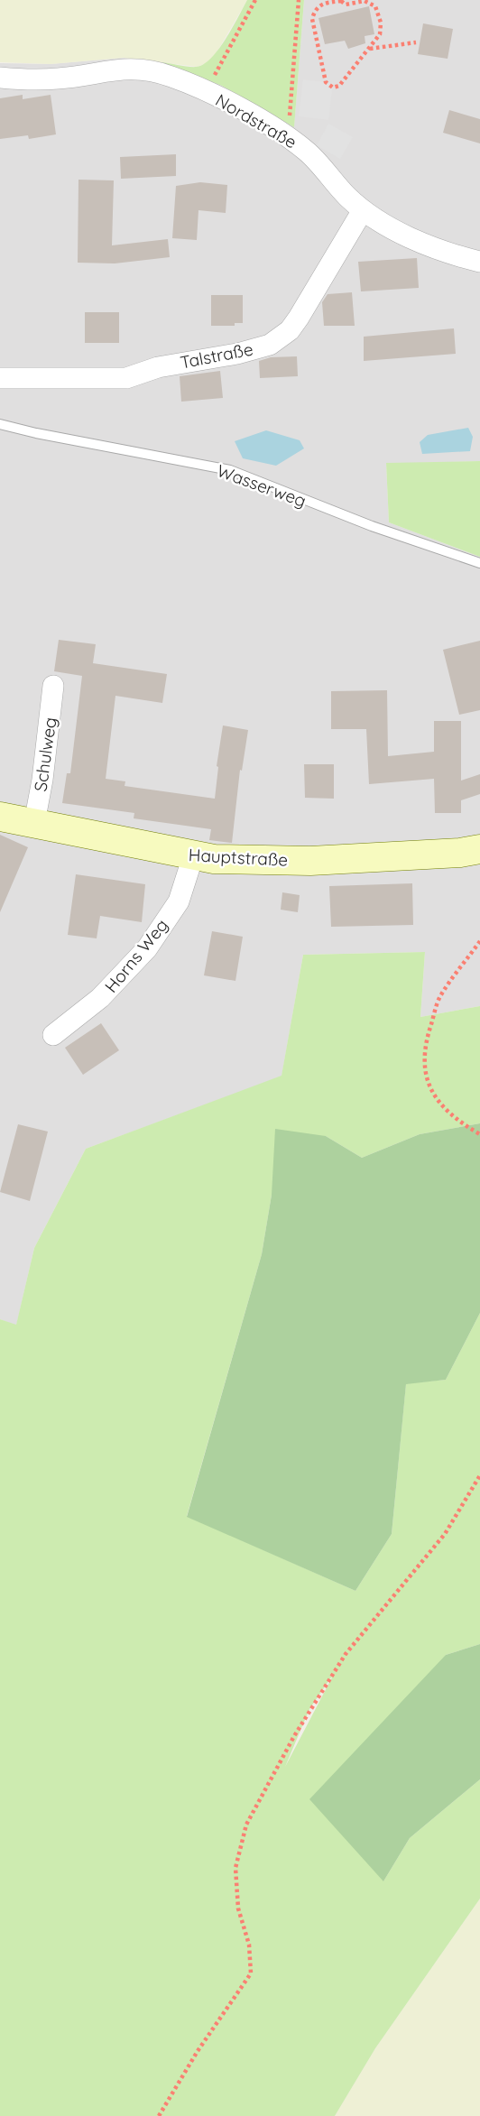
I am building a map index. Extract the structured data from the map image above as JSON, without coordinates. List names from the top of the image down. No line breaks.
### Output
{"streets":{"street":["Nordstraße","Talstraße","Schulweg","Hauptstraße","Horns Weg"],"lane":["Wasserweg"]},"crossings":[["Nordstraße","Talstraße"],["Schulweg","Hauptstraße"],["Hauptstraße","Horns Weg"]]}
